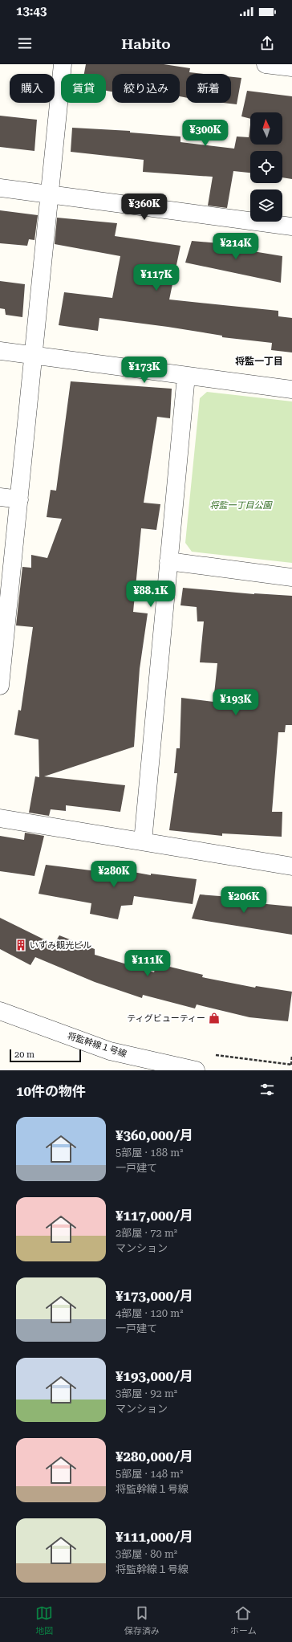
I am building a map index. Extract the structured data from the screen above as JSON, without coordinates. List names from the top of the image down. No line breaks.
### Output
{"streets":{"street":["将監幹線１号線"]},"districts":["将監一丁目"],"parks":["将監一丁目公園"],"places":{"building":["いずみ観光ビル"],"shop":["ティグビューティー"]},"scale_bar":"20 m","north":"top","page":{"status":"13:43","header":"Habito","chip":["購入","賃貸","絞り込み","新着"],"price":["¥300K","¥360K","¥214K","¥117K","¥173K","¥88.1K","¥193K","¥280K","¥206K","¥111K"],"scale":"20 m","heading":"10件の物件","list":[{"name":"¥360,000/月","note":"5部屋 · 188 m² · 一戸建て"},{"name":"¥117,000/月","note":"2部屋 · 72 m² · マンション"},{"name":"¥173,000/月","note":"4部屋 · 120 m² · 一戸建て"},{"name":"¥193,000/月","note":"3部屋 · 92 m² · マンション"},{"name":"¥280,000/月","note":"5部屋 · 148 m² · 将監幹線１号線"},{"name":"¥111,000/月","note":"3部屋 · 80 m² · 将監幹線１号線"}],"tabs":["地図","保存済み","ホーム"]}}
